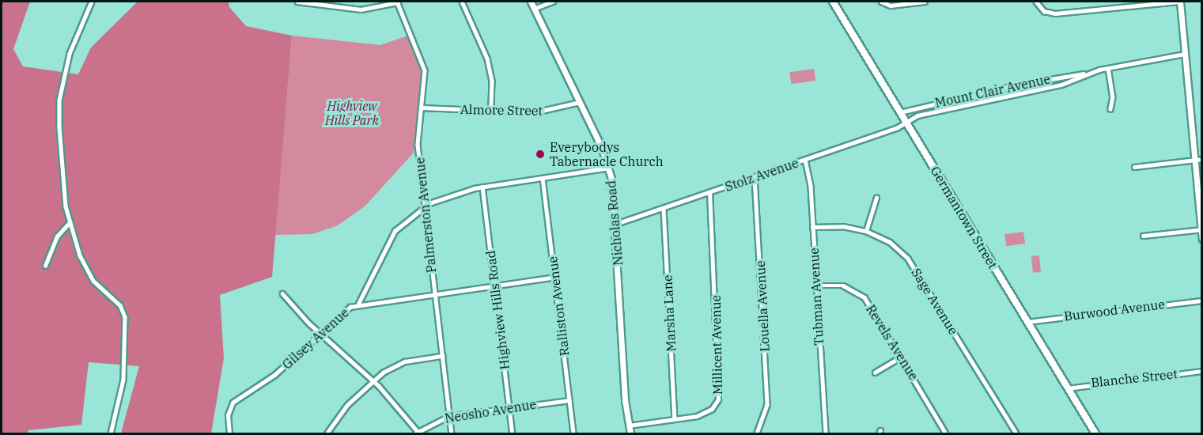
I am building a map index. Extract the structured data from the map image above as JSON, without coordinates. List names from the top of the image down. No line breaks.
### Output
{"streets":{"main road":["Germantown Street"],"street":["Mount Clair Avenue","Almore Street","Stolz Avenue","Palmerston Avenue","Nicholas Road","Tubman Avenue","Sage Avenue","Ralliston Avenue","Louella Avenue","Highview Hills Road","Burwood Avenue","Marsha Lane","Gilsey Avenue","Revels Avenue","Millicent Avenue","Blanche Street","Neosho Avenue"]},"crossings":[["Mount Clair Avenue","Stolz Avenue"],["Mount Clair Avenue","Germantown Street"],["Almore Street","Palmerston Avenue"],["Almore Street","Nicholas Road"],["Stolz Avenue","Germantown Street"],["Stolz Avenue","Nicholas Road"],["Stolz Avenue","Tubman Avenue"],["Stolz Avenue","Louella Avenue"],["Stolz Avenue","Marsha Lane"],["Stolz Avenue","Millicent Avenue"],["Palmerston Avenue","Gilsey Avenue"],["Palmerston Avenue","Neosho Avenue"],["Germantown Street","Burwood Avenue"],["Germantown Street","Blanche Street"],["Nicholas Road","Gilsey Avenue"],["Nicholas Road","Millicent Avenue"],["Tubman Avenue","Sage Avenue"],["Tubman Avenue","Revels Avenue"],["Ralliston Avenue","Gilsey Avenue"],["Ralliston Avenue","Neosho Avenue"],["Highview Hills Road","Gilsey Avenue"],["Highview Hills Road","Neosho Avenue"],["Marsha Lane","Millicent Avenue"]],"parks":["Highview Hills Park"],"places":["Everybodys Tabernacle Church"]}
